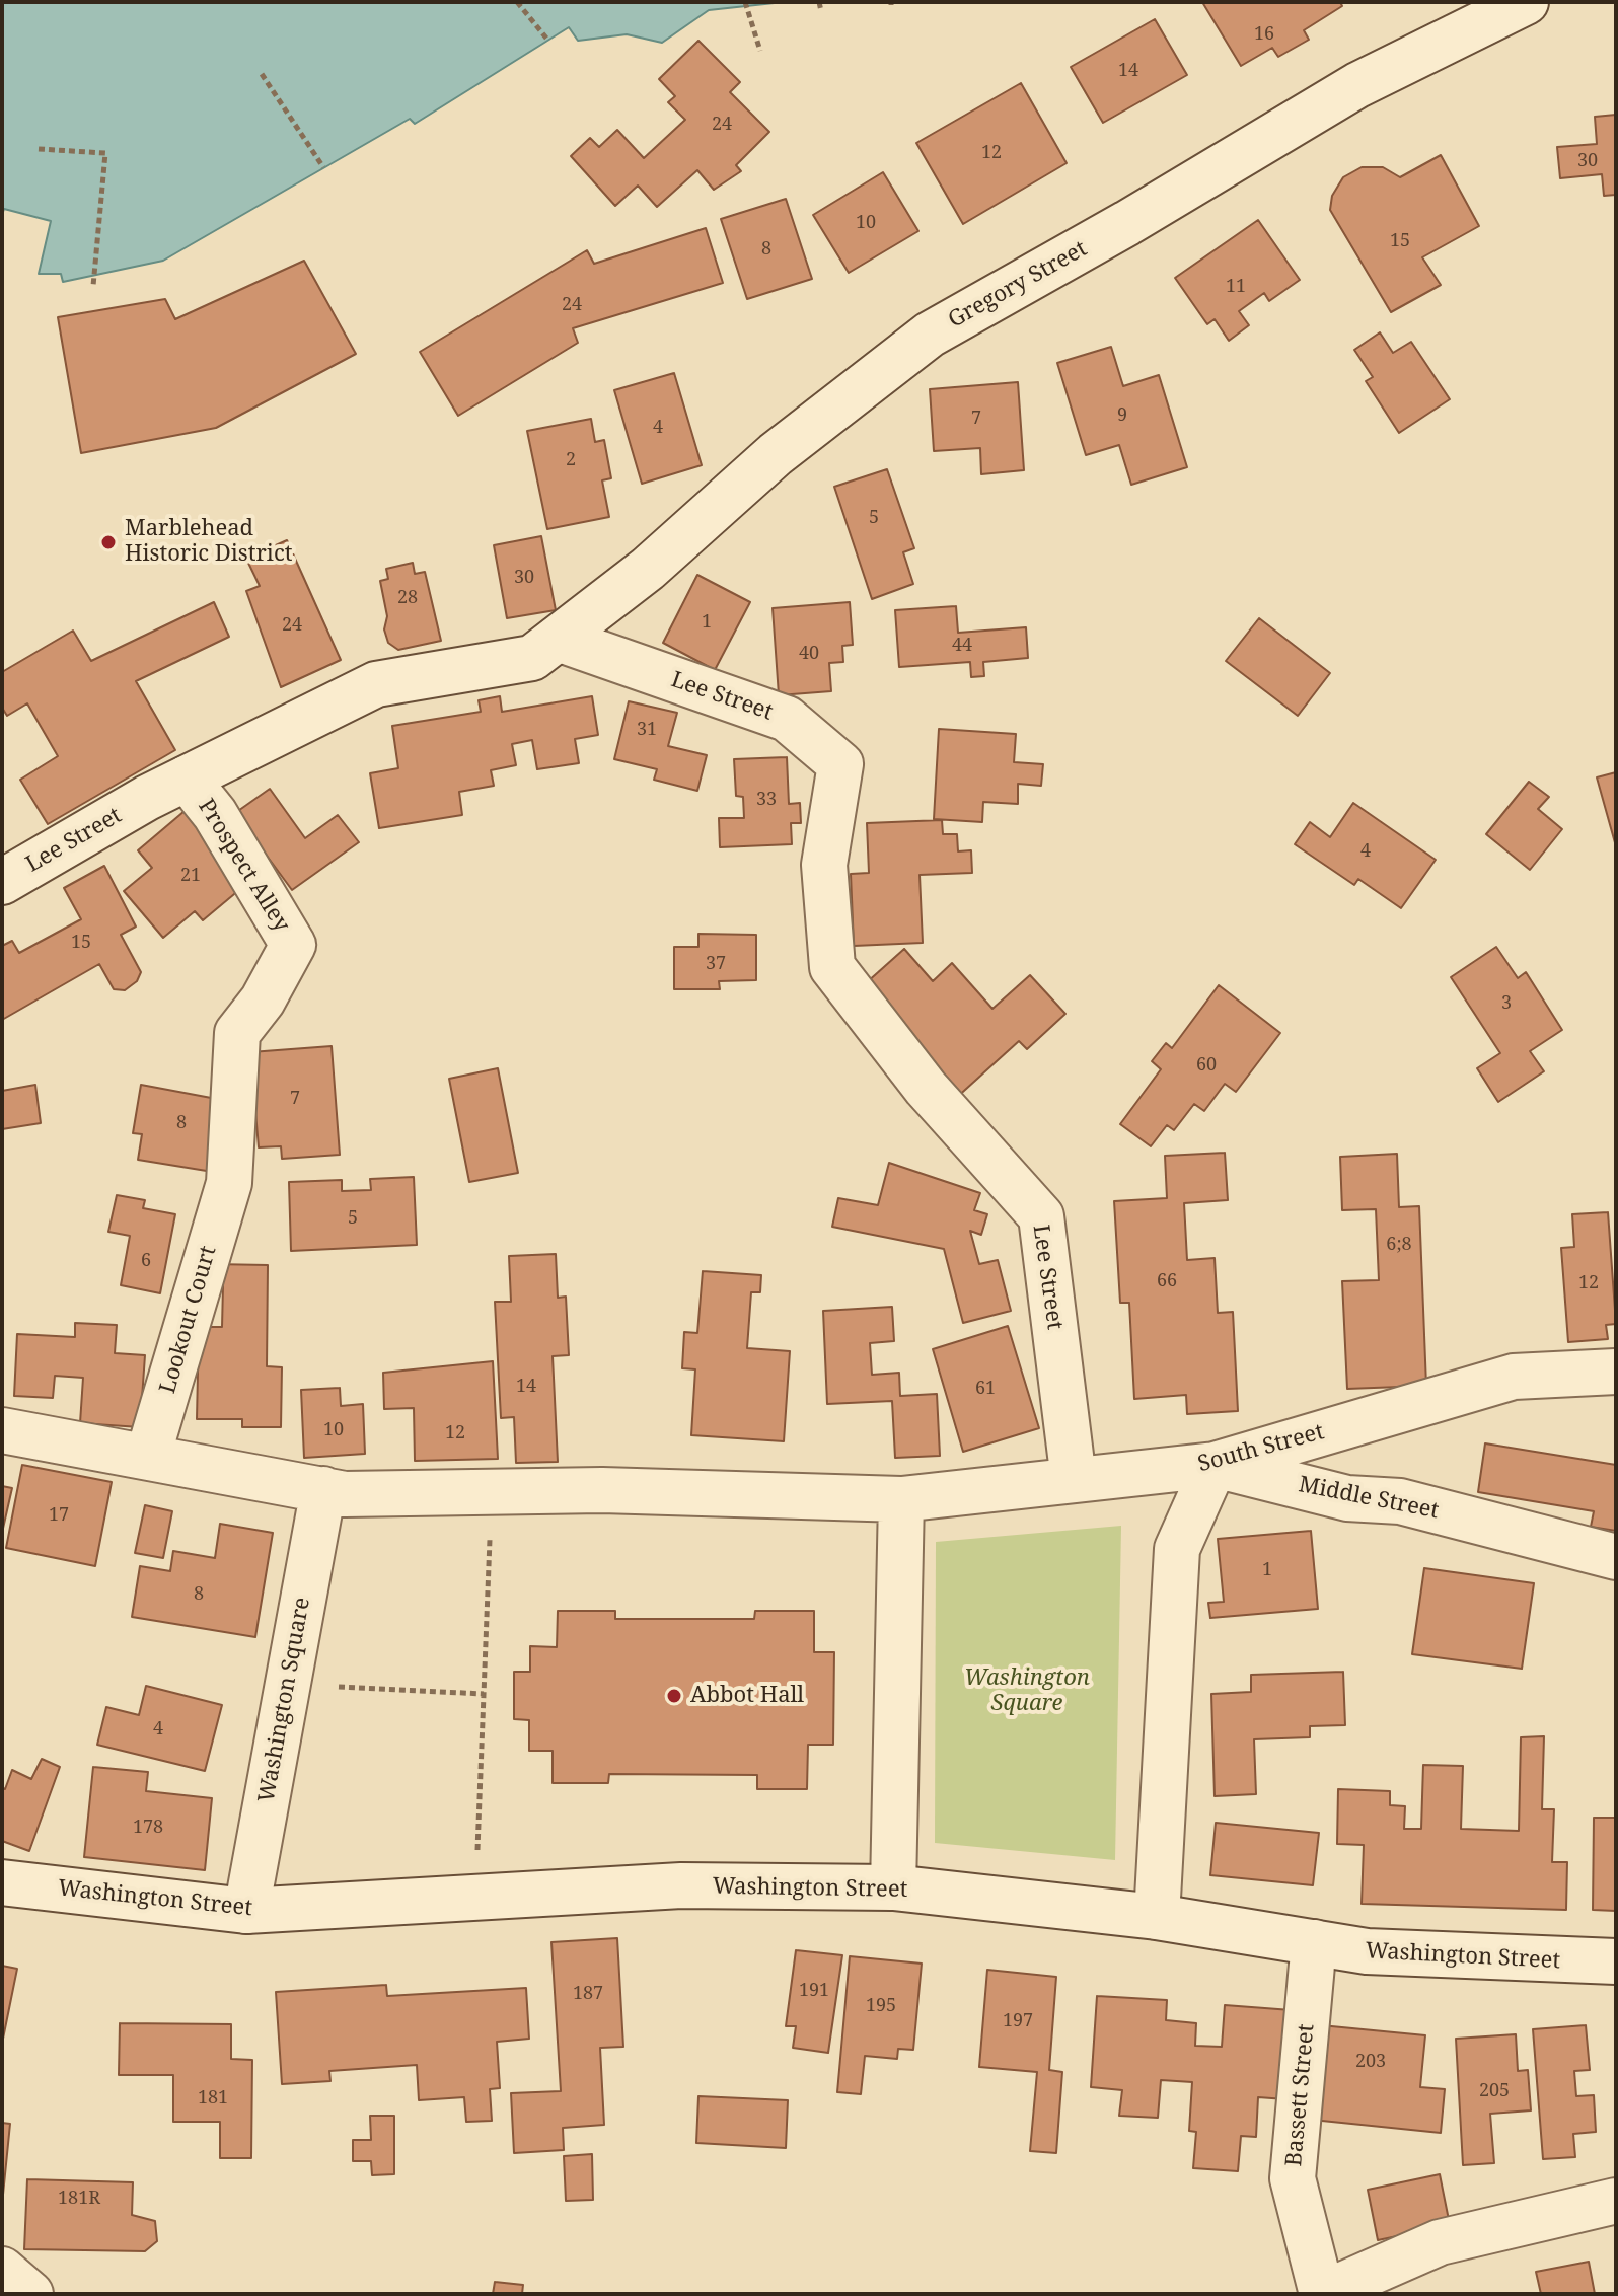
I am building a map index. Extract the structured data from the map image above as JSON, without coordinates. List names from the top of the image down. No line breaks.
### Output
{"streets":{"street":["Gregory Street","Lee Street","Prospect Alley","Lookout Court","South Street","Middle Street","Washington Square","Washington Street","Bassett Street"]},"crossings":[["Gregory Street","Lee Street"],["Lee Street","Prospect Alley"],["Lee Street","South Street"],["Prospect Alley","Lookout Court"],["South Street","Middle Street"],["Washington Square","Washington Street"],["Washington Street","Bassett Street"]],"parks":["Washington Square"],"places":["Marblehead Historic District","Abbot Hall"],"house_numbers":["16","14","24","12","30","10","15","8","11","24","9","7","4","2","5","30","28","1","24","44","40","31","33","4","21","15","37","3","60","7","8","5","6;8","6","66","12","14","61","10","12","17","1","8","4","178","191","187","195","197","203","205","181","181R"]}
